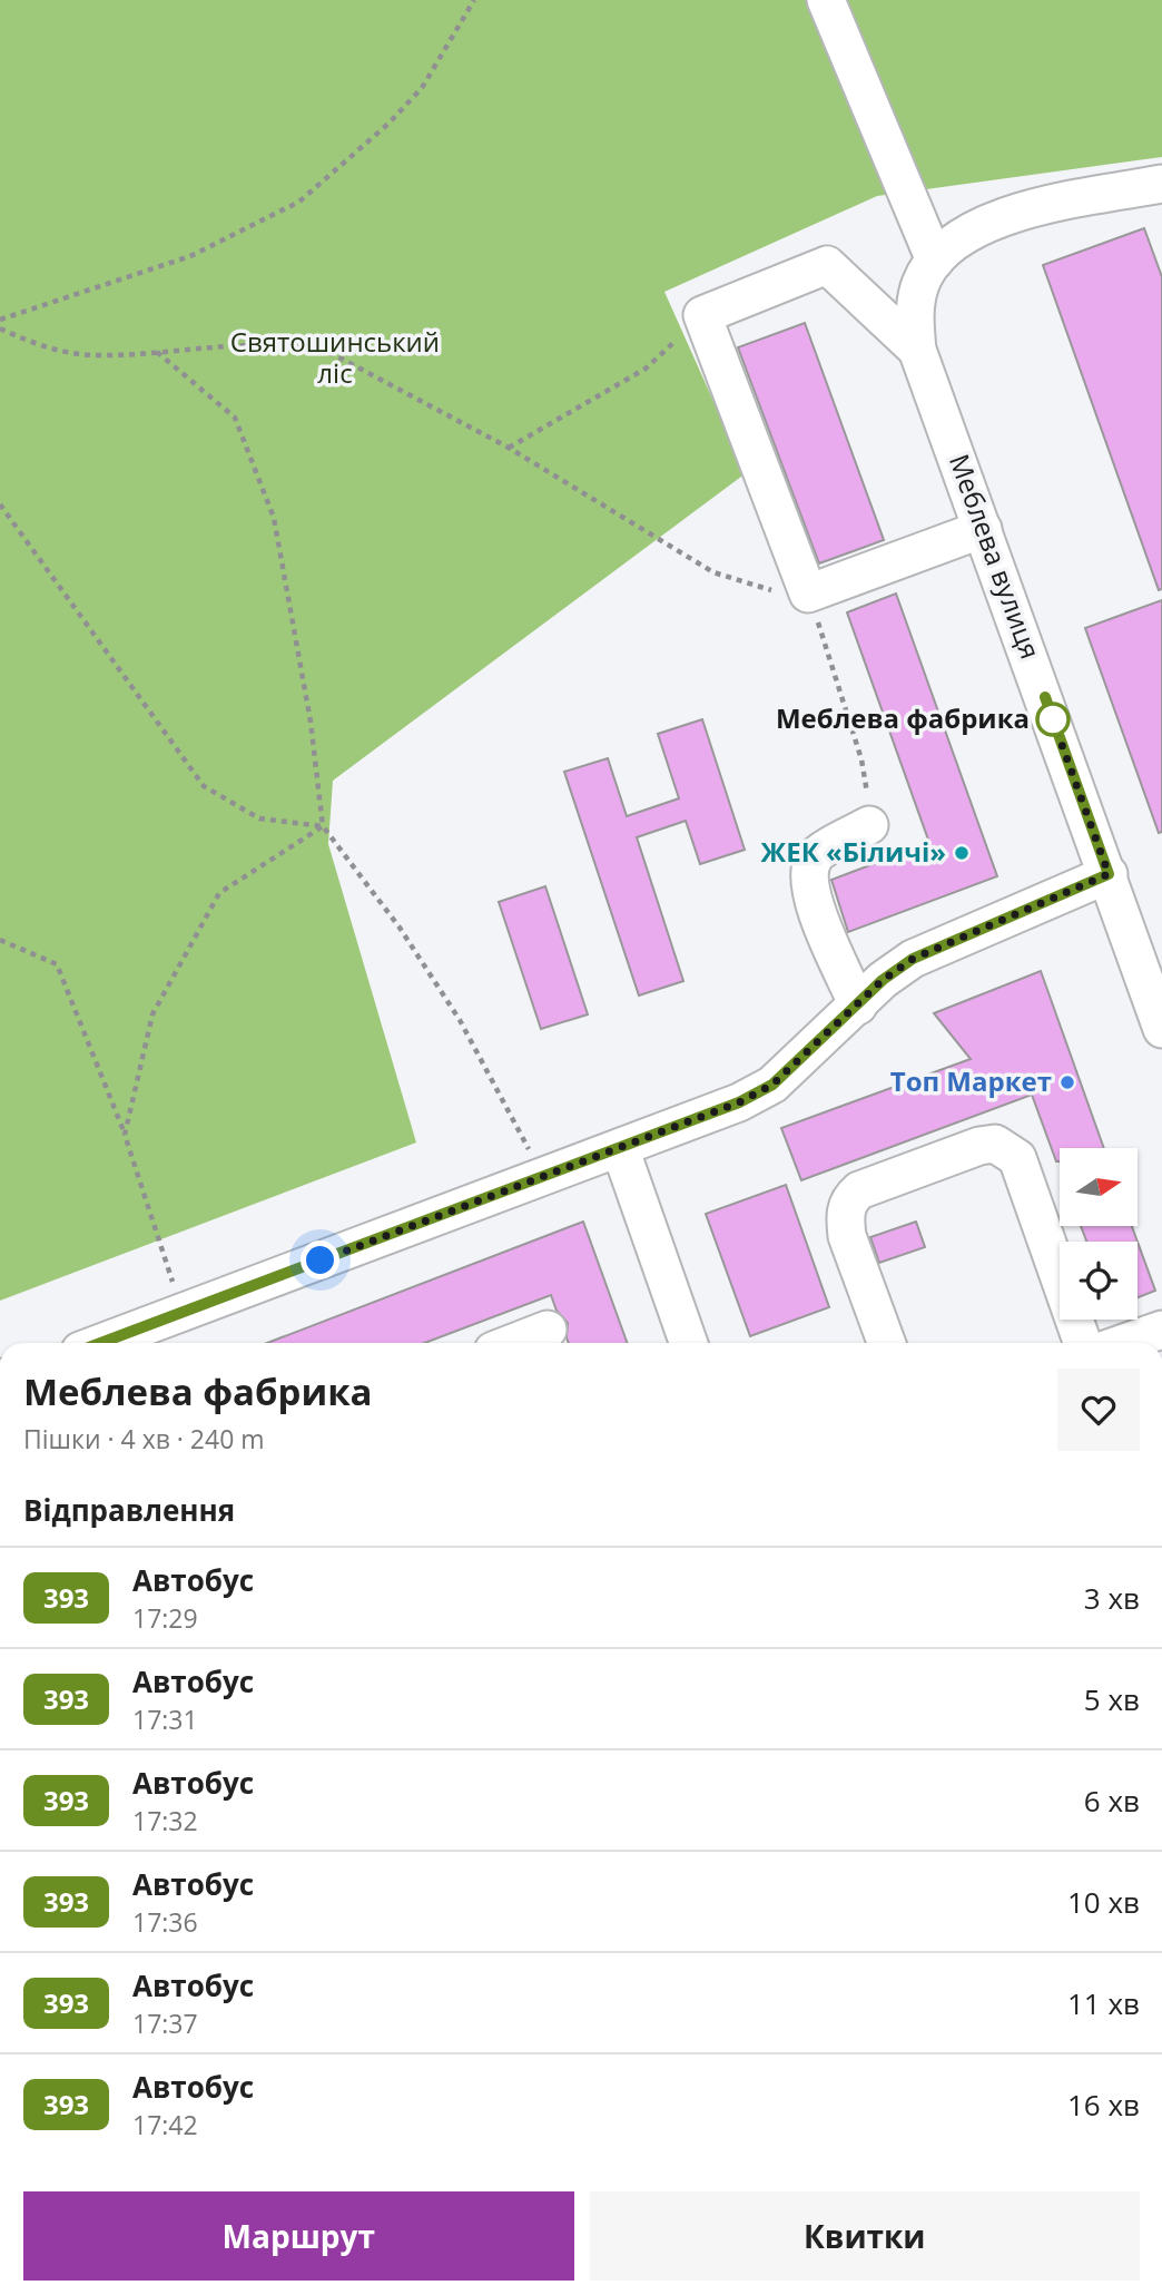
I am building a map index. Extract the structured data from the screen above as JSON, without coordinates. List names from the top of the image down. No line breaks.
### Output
{"streets":{"street":["Меблева вулиця"]},"parks":["Святошинський ліс"],"places":["Меблева фабрика","ЖЕК «Біличі»","Топ Маркет"],"lines":["bus line 393"],"north":"right","page":{"heading":[["Меблева фабрика","Пішки · 4 хв · 240 m"],"Відправлення"],"list":[{"mark":"393","name":"Автобус","note":"17:29","value":"3 хв"},{"mark":"393","name":"Автобус","note":"17:31","value":"5 хв"},{"mark":"393","name":"Автобус","note":"17:32","value":"6 хв"},{"mark":"393","name":"Автобус","note":"17:36","value":"10 хв"},{"mark":"393","name":"Автобус","note":"17:37","value":"11 хв"},{"mark":"393","name":"Автобус","note":"17:42","value":"16 хв"}],"buttons":["Маршрут","Квитки"]}}
